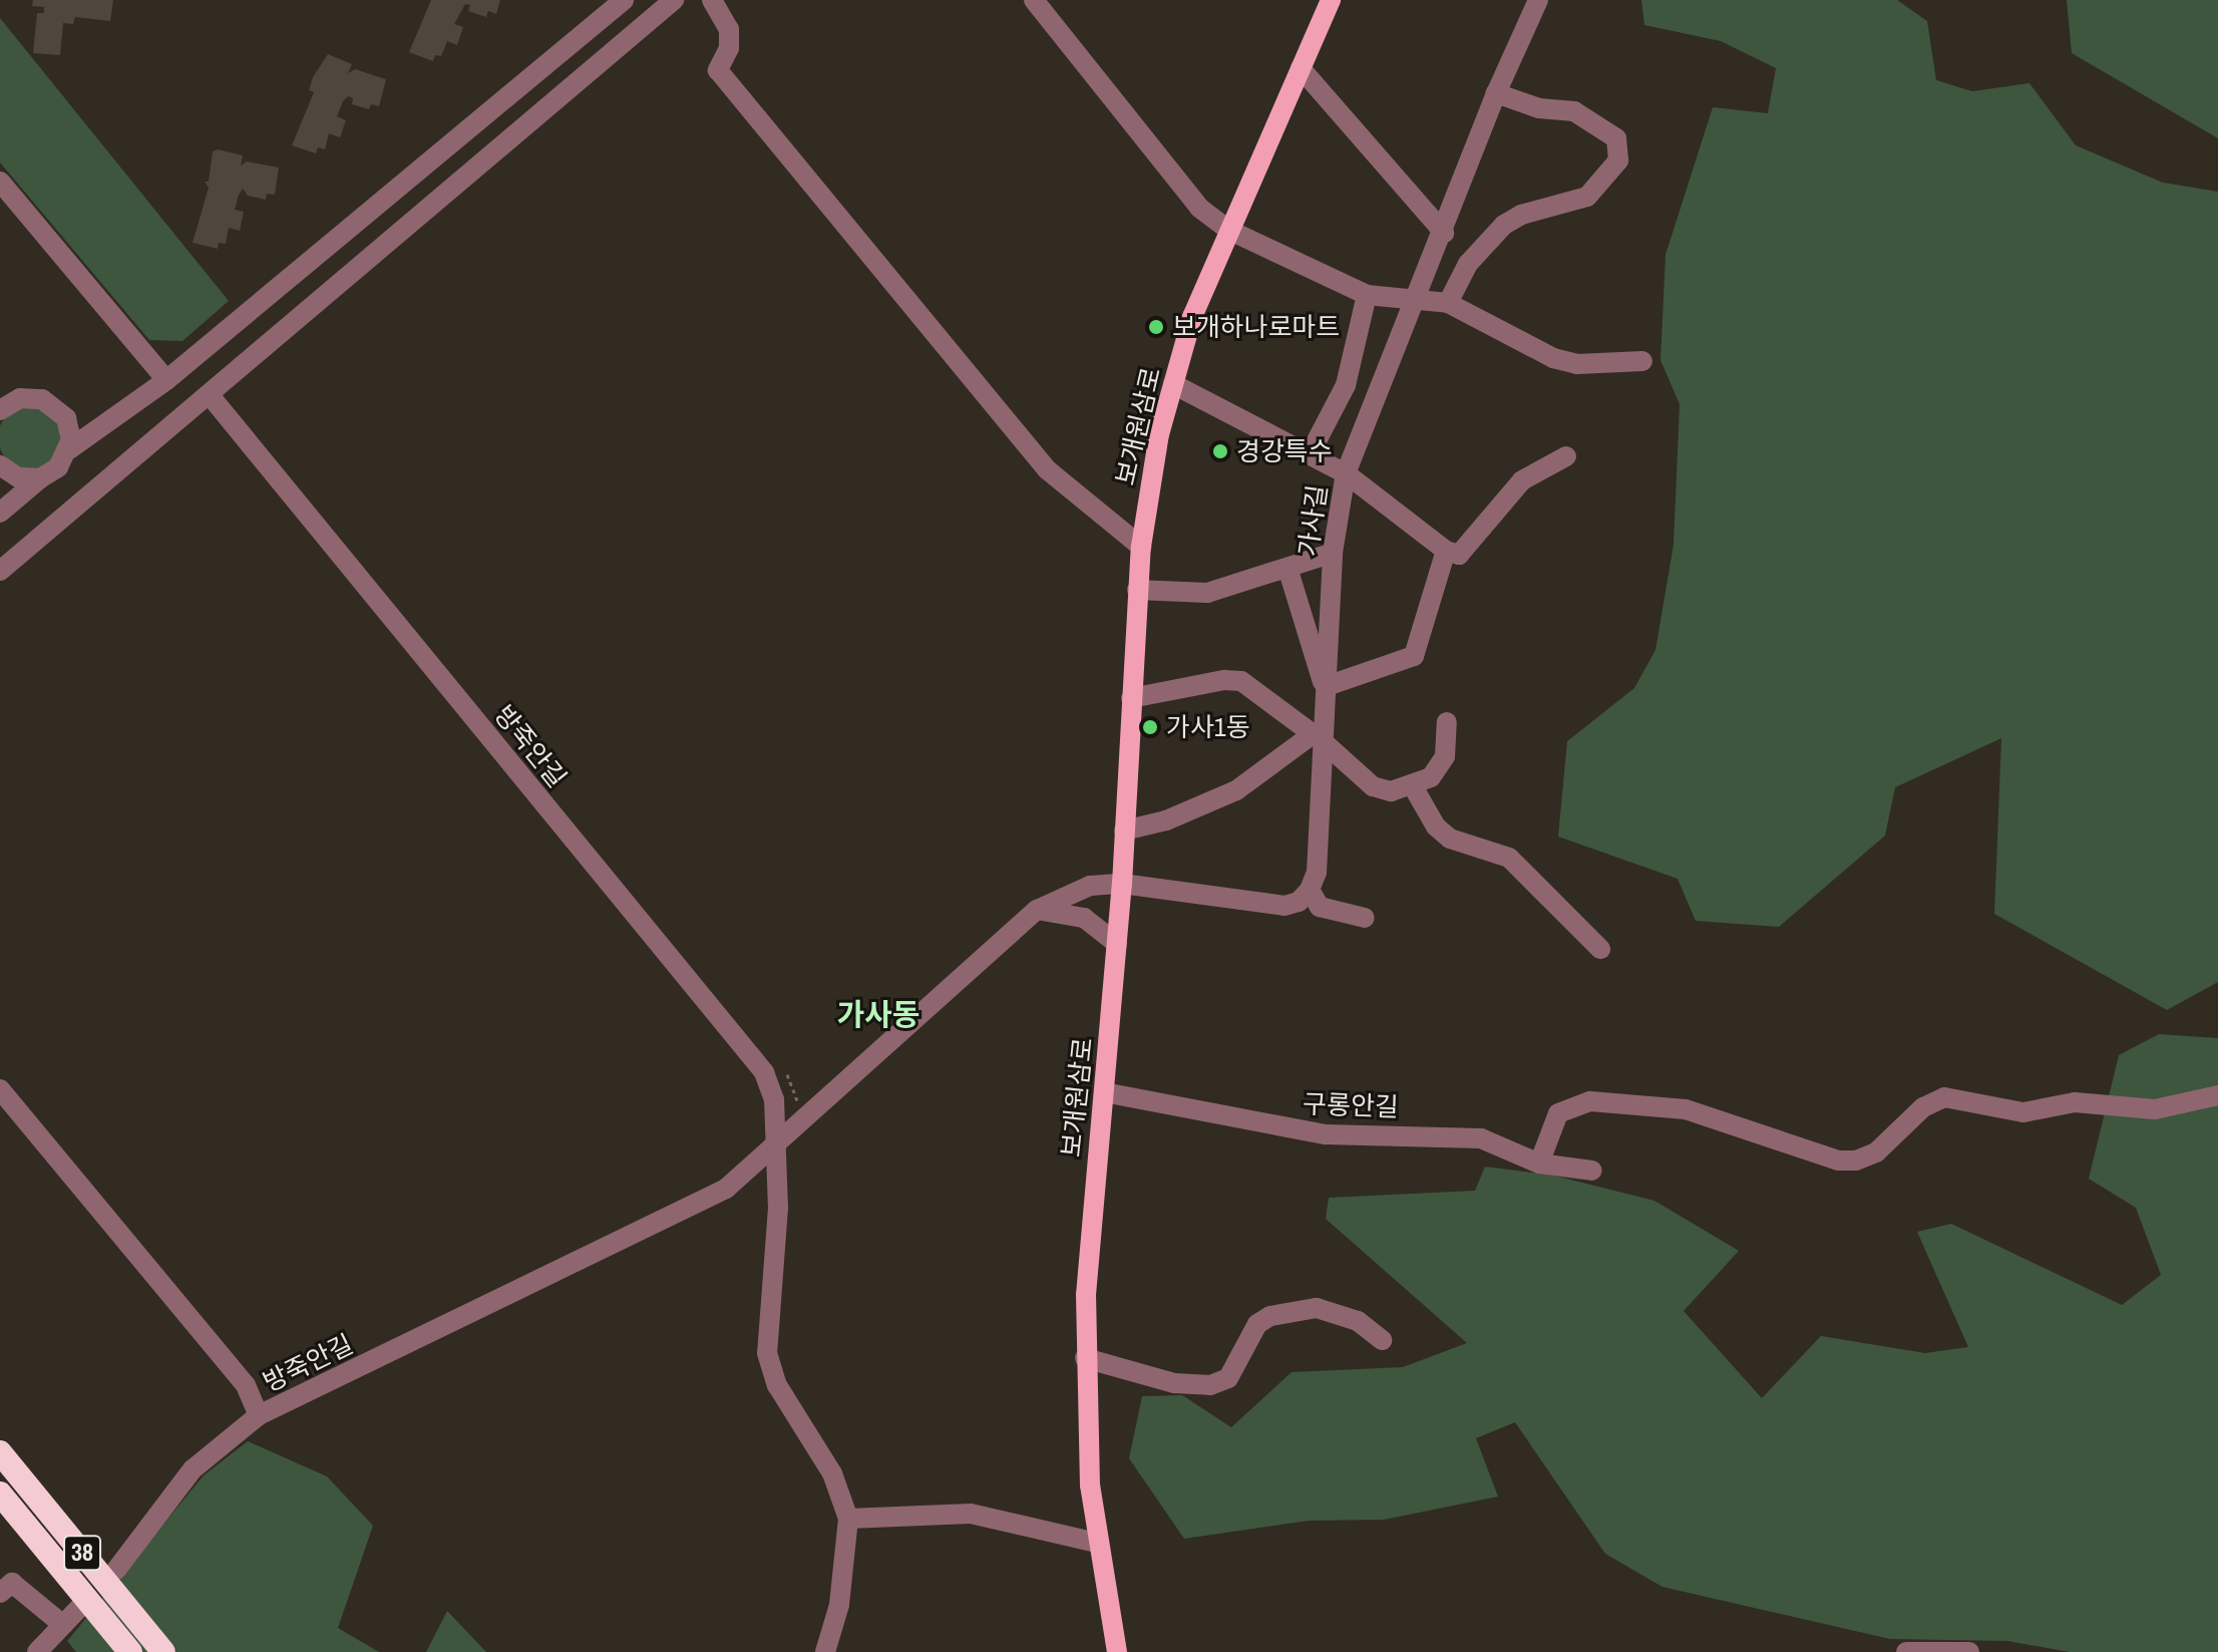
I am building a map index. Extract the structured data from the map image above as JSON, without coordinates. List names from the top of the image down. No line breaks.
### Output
{"streets":{"highway":["38"],"main road":["보개원삼로"],"street":["가사길","방죽안길","구롱안길"]},"crossings":[["보개원삼로","방죽안길"],["보개원삼로","구롱안길"]],"districts":["가사동"],"places":["보개하나로마트","경강특수","가사1동"]}
